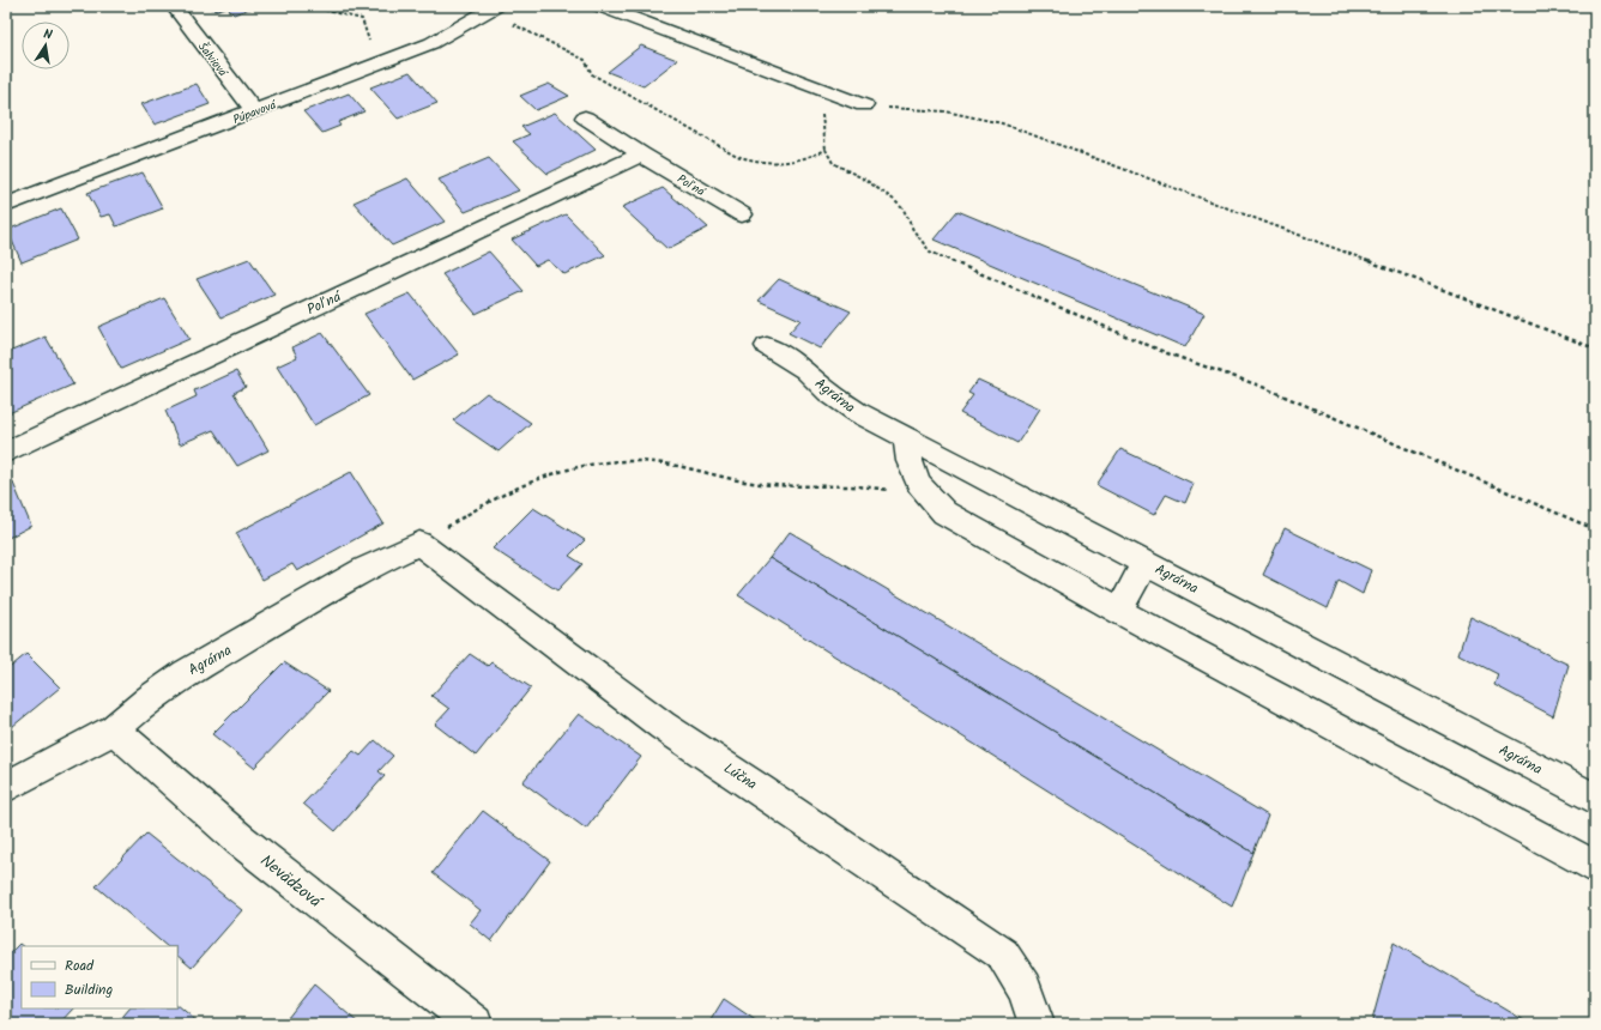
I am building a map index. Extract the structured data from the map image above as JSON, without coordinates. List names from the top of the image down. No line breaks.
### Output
{"streets":{"street":["Šalviová","Púpavová","Poľná","Agrárna","Lúčna","Nevädzová"]},"crossings":[["Šalviová","Púpavová"],["Agrárna","Lúčna"],["Agrárna","Nevädzová"]],"legend":["Road","Building"],"north":"top"}
